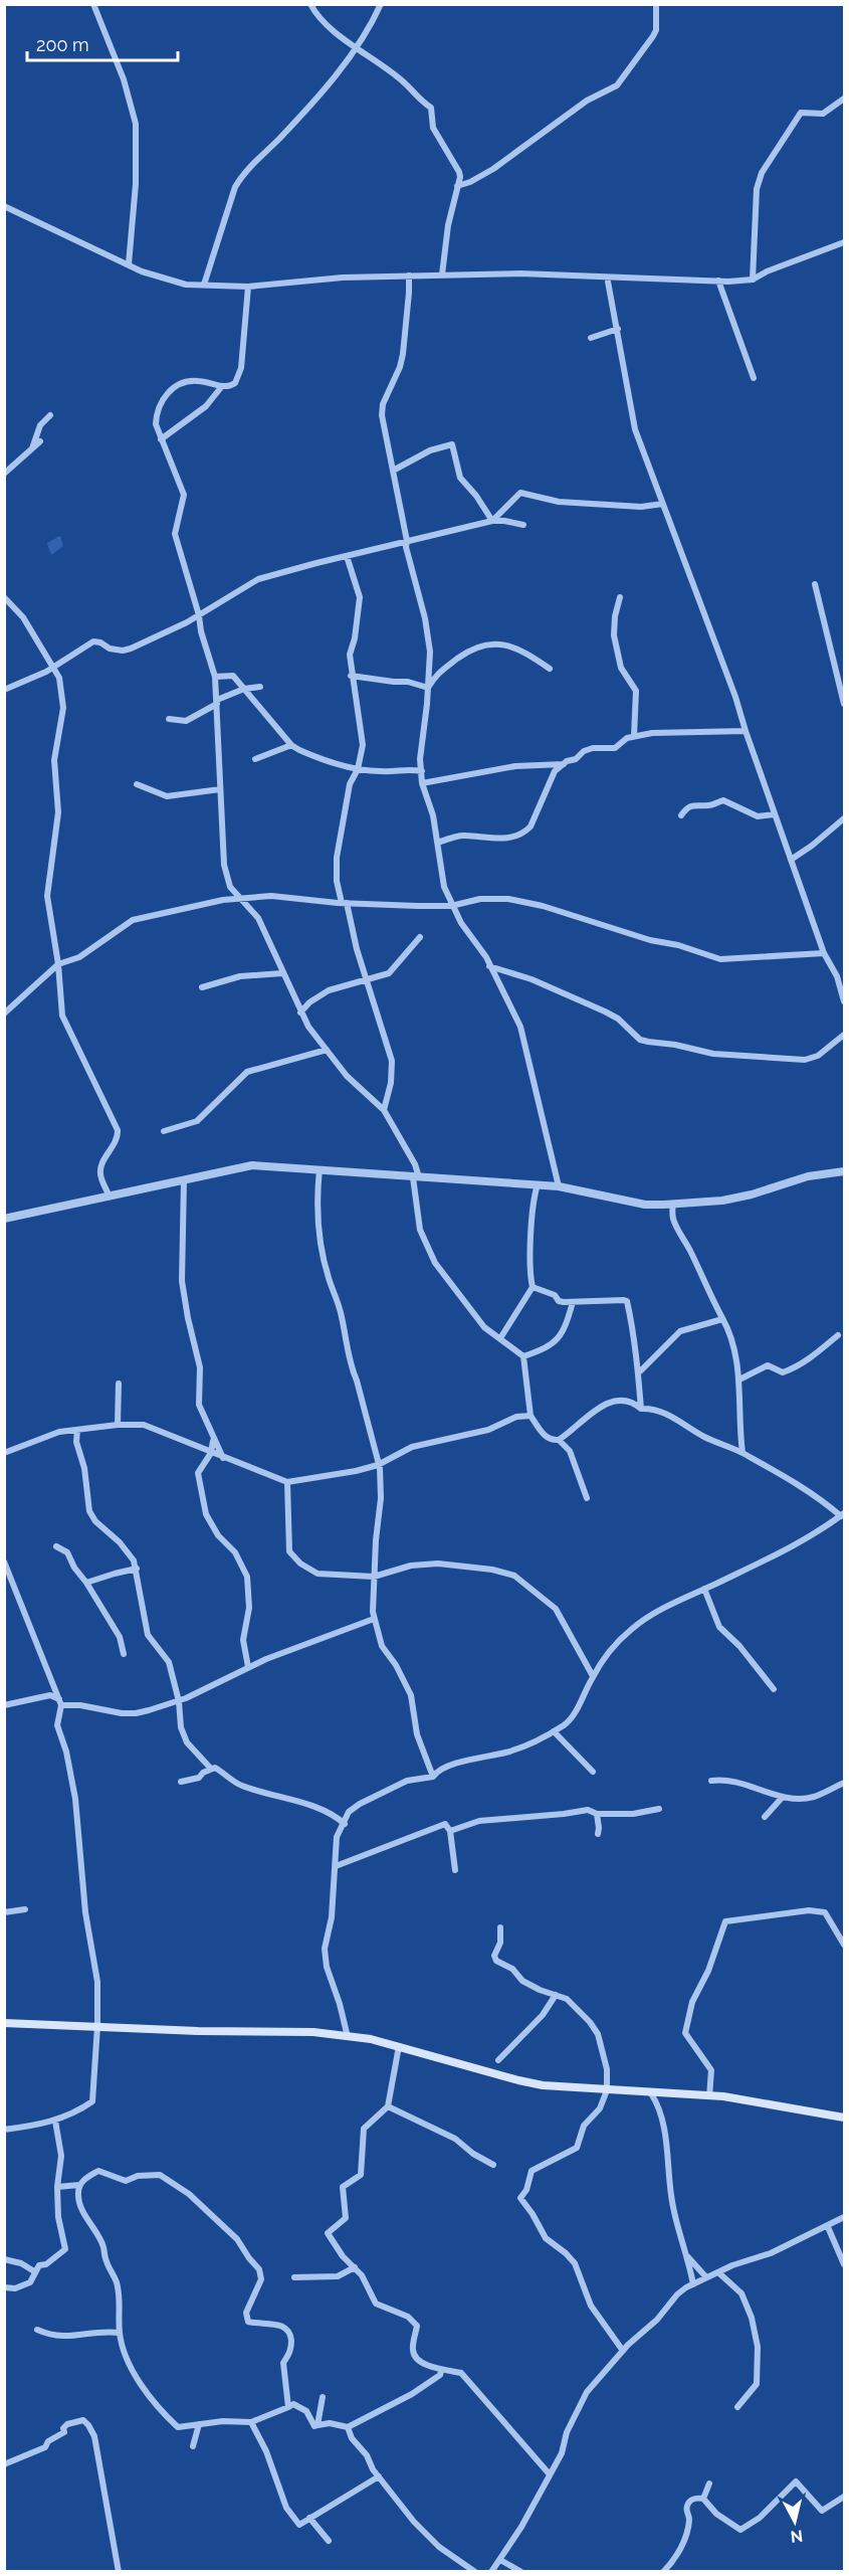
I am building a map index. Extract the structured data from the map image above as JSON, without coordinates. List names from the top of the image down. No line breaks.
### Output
{"scale_bar":"200 m","north":"bottom"}
